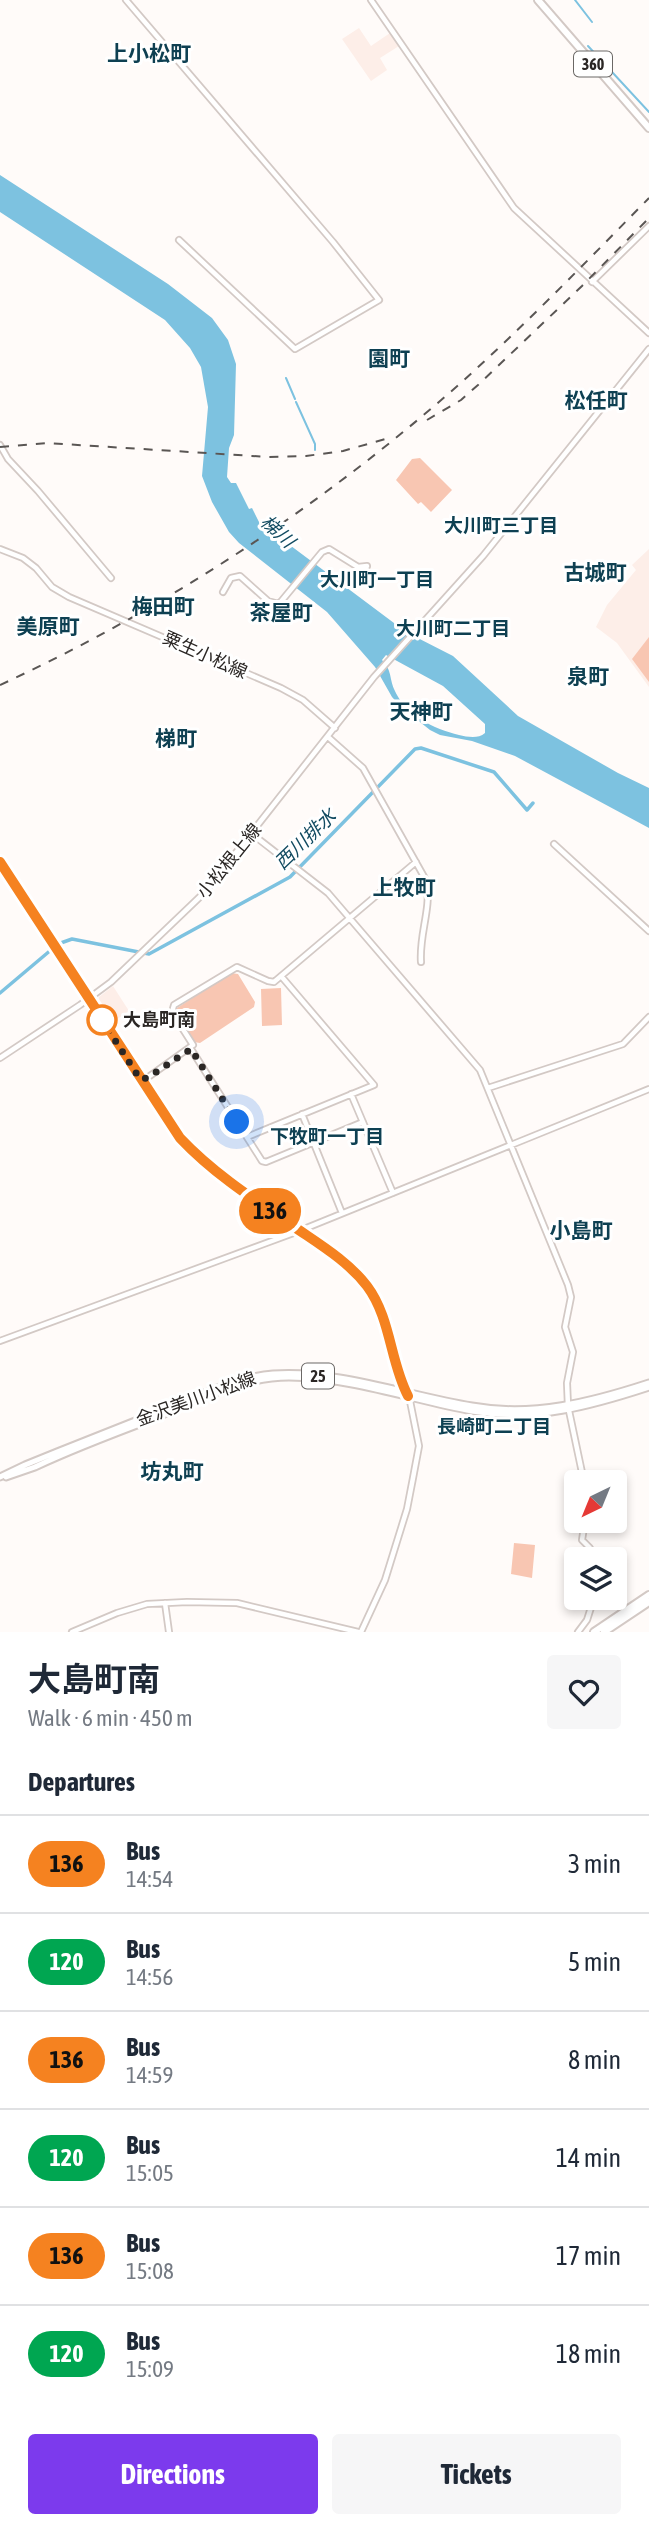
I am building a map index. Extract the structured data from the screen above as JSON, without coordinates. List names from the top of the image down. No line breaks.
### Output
{"streets":{"highway":["360"],"main road":["25"],"street":["粟生小松線","小松根上線"]},"crossings":[["粟生小松線","小松根上線"]],"districts":["上小松町","園町","松任町","大川町三丁目","古城町","大川町一丁目","梅田町","茶屋町","美原町","大川町二丁目","泉町","天神町","梯町","上牧町","下牧町一丁目","小島町","長崎町二丁目","坊丸町"],"water":["梯川","西川排水"],"places":["大島町南"],"lines":["bus line 136"],"north":"bottom left","page":{"on_map":"136","heading":[["大島町南","Walk · 6 min · 450 m"],"Departures"],"list":[{"mark":"136","name":"Bus","note":"14:54","value":"3 min"},{"mark":"120","name":"Bus","note":"14:56","value":"5 min"},{"mark":"136","name":"Bus","note":"14:59","value":"8 min"},{"mark":"120","name":"Bus","note":"15:05","value":"14 min"},{"mark":"136","name":"Bus","note":"15:08","value":"17 min"},{"mark":"120","name":"Bus","note":"15:09","value":"18 min"}],"buttons":["Directions","Tickets"]}}
